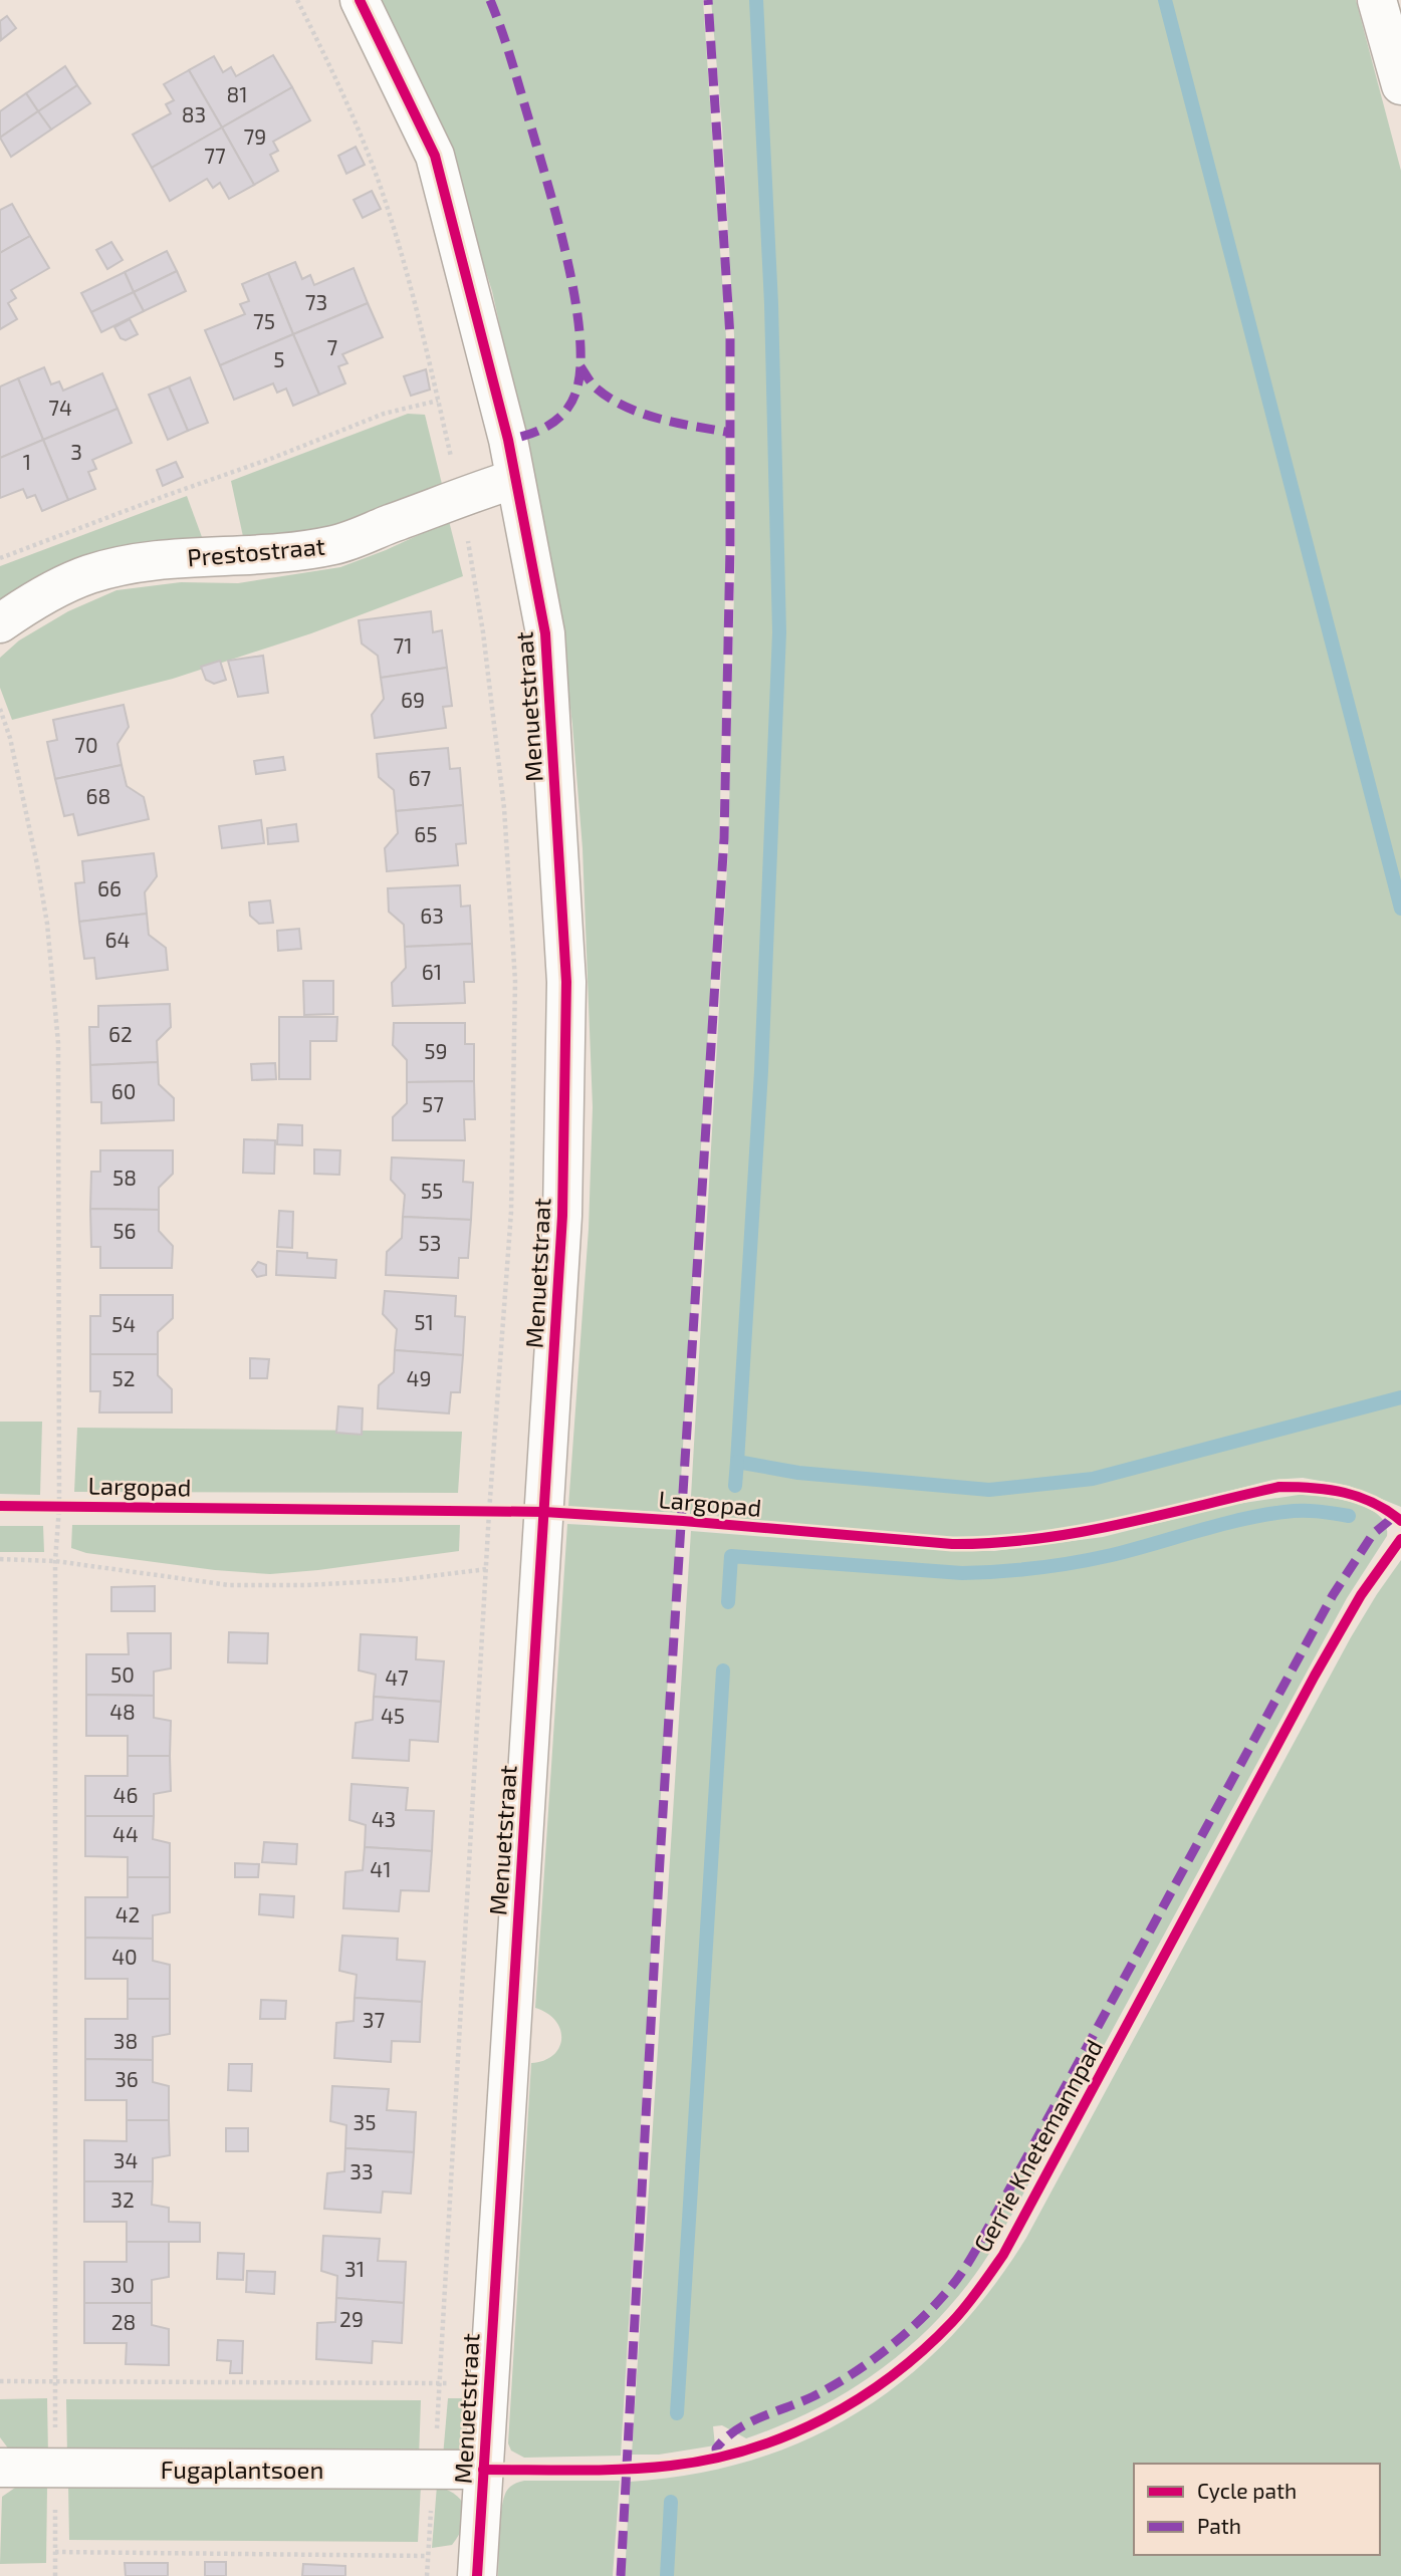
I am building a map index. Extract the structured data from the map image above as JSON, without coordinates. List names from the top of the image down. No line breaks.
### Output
{"streets":{"main road":["Prestostraat","Menuetstraat","Fugaplantsoen"],"cycle path":["Largopad","Gerrie Knetemannpad"]},"crossings":[["Prestostraat","Menuetstraat"],["Menuetstraat","Fugaplantsoen"]],"house_numbers":["81","83","79","77","73","75","7","5","74","3","1","71","69","70","67","68","65","66","63","64","61","62","59","60","57","58","55","56","53","51","54","52","49","50","47","48","45","46","43","44","41","42","40","37","38","36","35","34","33","32","31","30","29","28"],"legend":["Cycle path","Path"]}
